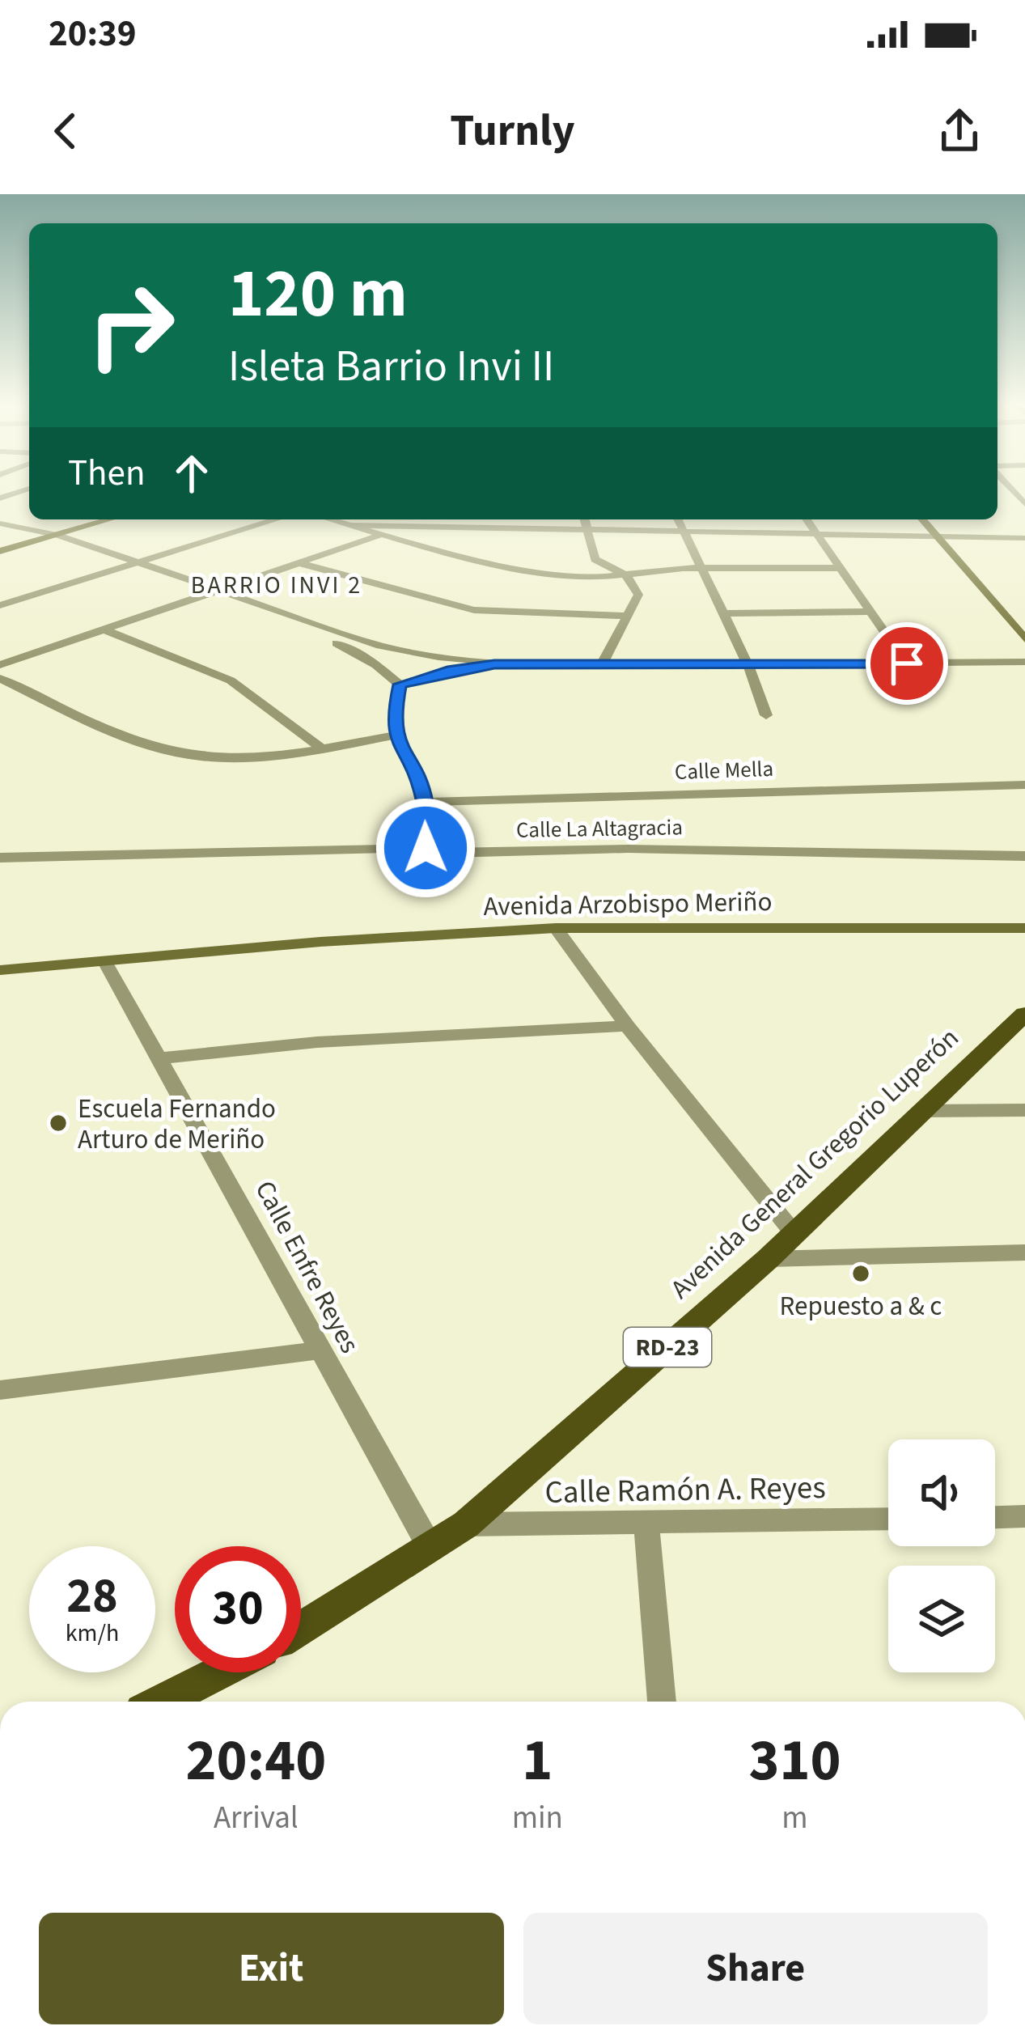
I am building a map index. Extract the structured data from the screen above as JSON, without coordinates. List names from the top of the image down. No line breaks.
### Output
{"streets":{"main road":["Avenida General Gregorio Luperón","RD-23"],"street":["Calle Mella","Calle La Altagracia","Avenida Arzobispo Meriño","Calle Enfre Reyes","Calle Ramón A. Reyes"]},"crossings":[["Avenida Arzobispo Meriño","Calle Enfre Reyes"],["Avenida General Gregorio Luperón","Calle Enfre Reyes"],["Avenida General Gregorio Luperón","Calle Ramón A. Reyes"]],"districts":["BARRIO INVI 2"],"places":["Escuela Fernando Arturo de Meriño","Repuesto a & c"],"page":{"status":"20:39","header":"Turnly","turn":["120 m","Isleta Barrio Invi II"],"then":"Then","speed":"28 km/h","limit":"30","eta":["20:40","Arrival","1","min","310","m"],"buttons":["Exit","Share"]}}
